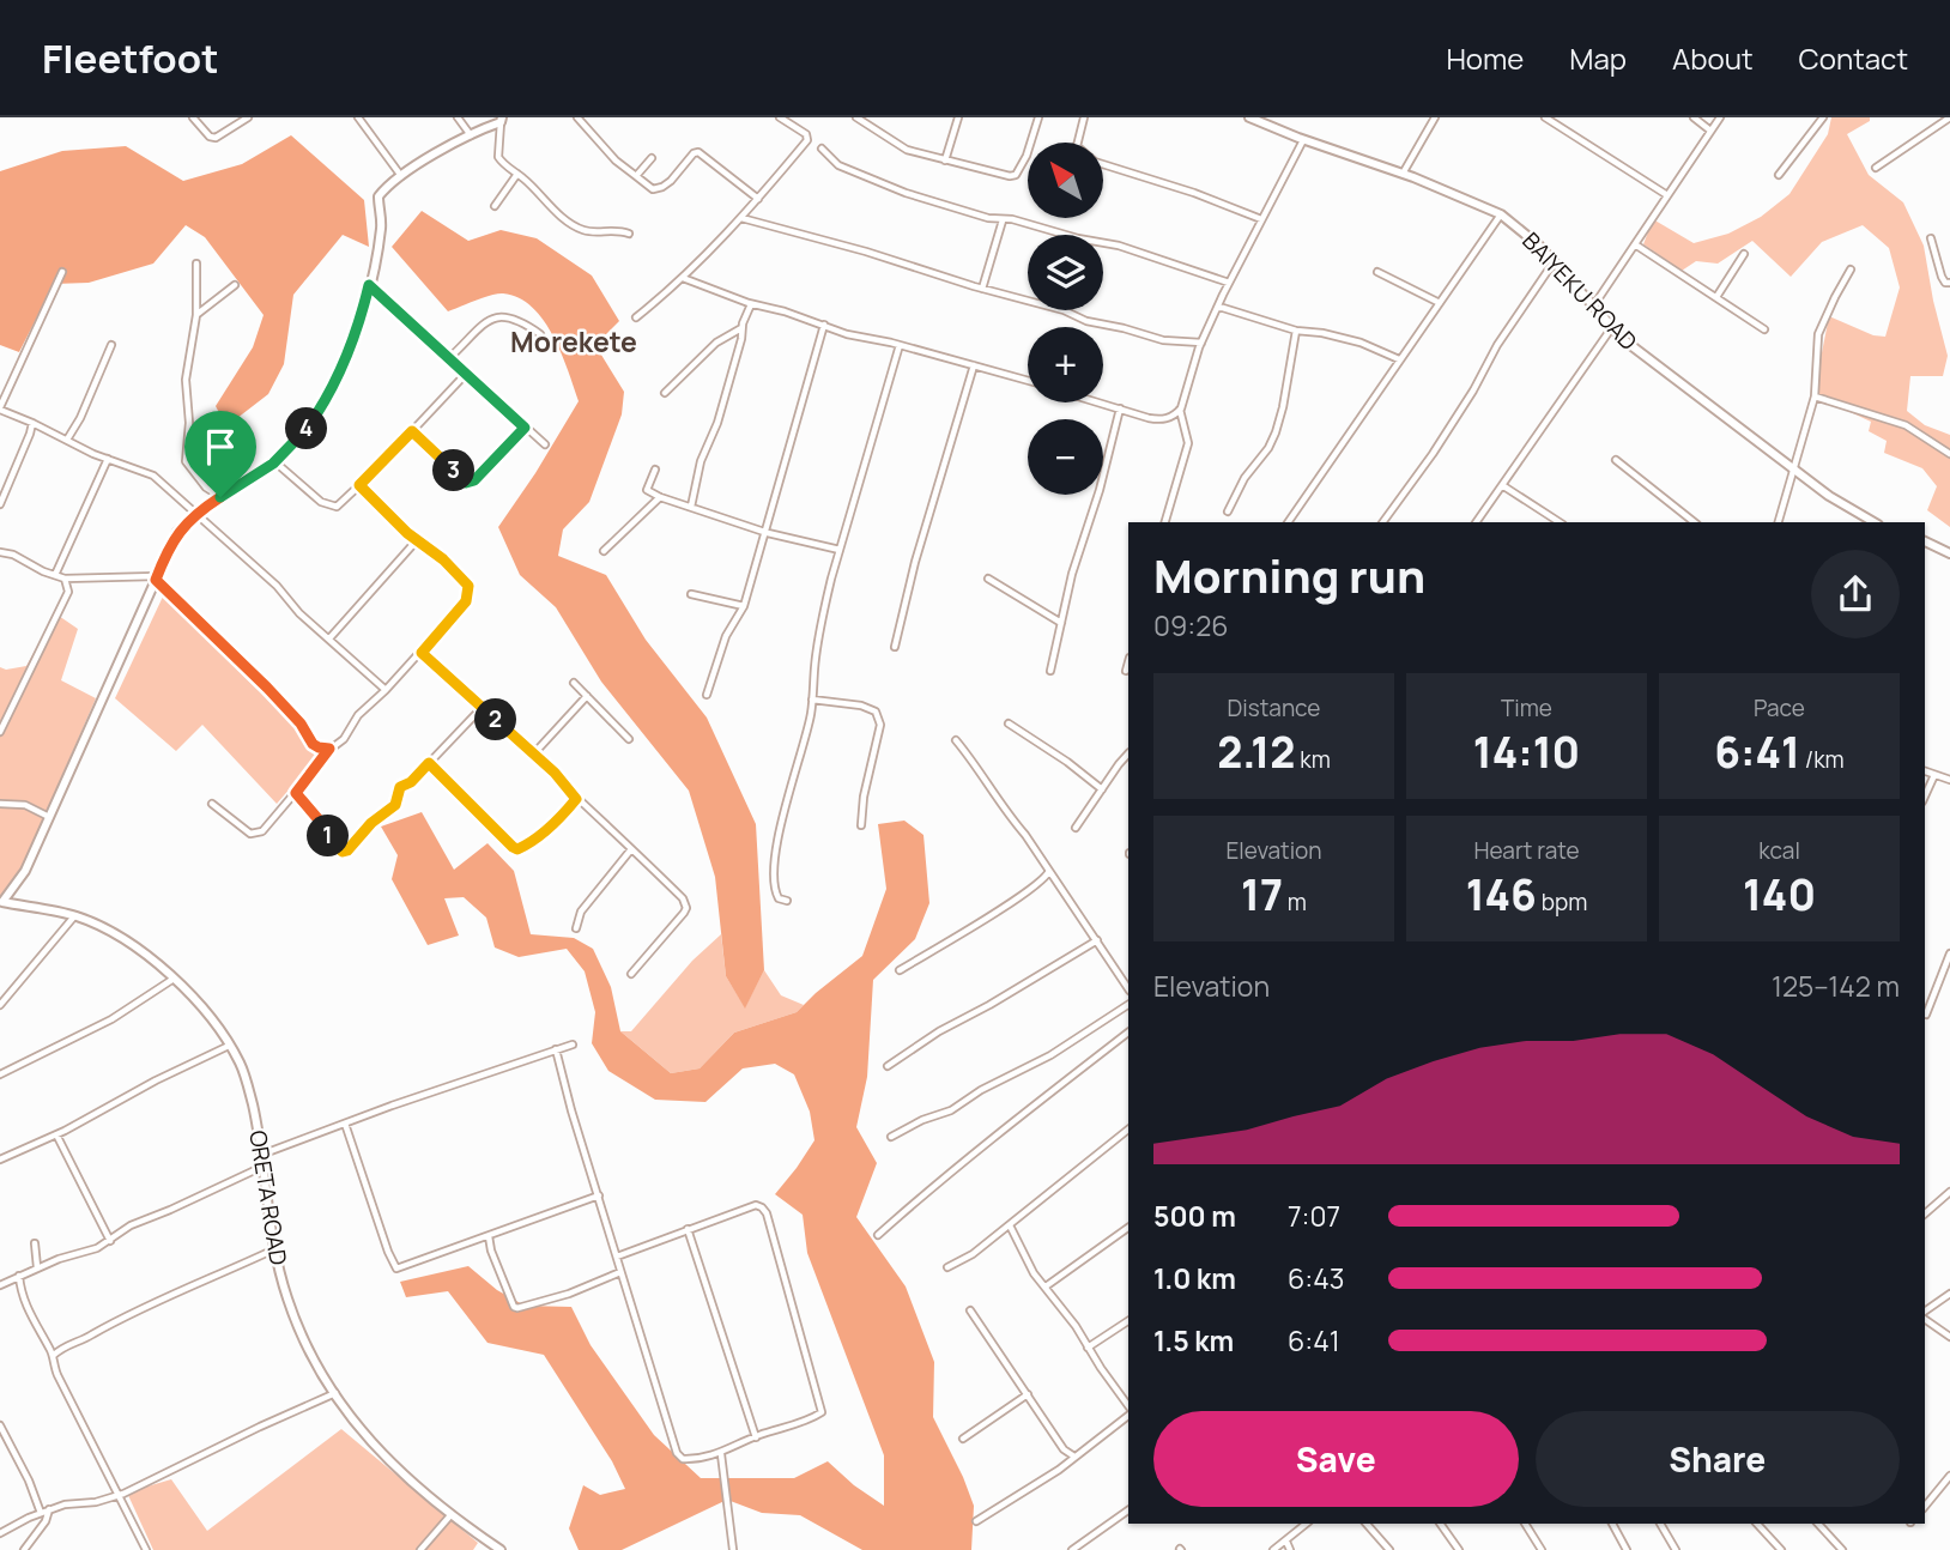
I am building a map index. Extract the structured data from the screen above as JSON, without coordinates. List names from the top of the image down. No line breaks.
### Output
{"streets":{"street":["BAIYEKU ROAD","ORETA ROAD"]},"districts":["Morekete"],"north":"top left","page":{"header":"Fleetfoot","nav":["Home","Map","About","Contact"],"map_buttons":["+","−"],"pins":["4","3","2","1"],"heading":["Morning run","09:26"],"stats":[["Distance","2.12 km"],["Time","14:10"],["Pace","6:41 /km"],["Elevation","17 m"],["Heart rate","146 bpm"],["kcal","140"]],"chart":["Elevation","125–142 m"],"list":[{"name":"500 m","note":"7:07"},{"name":"1.0 km","note":"6:43"},{"name":"1.5 km","note":"6:41"}],"buttons":["Save","Share"]}}
